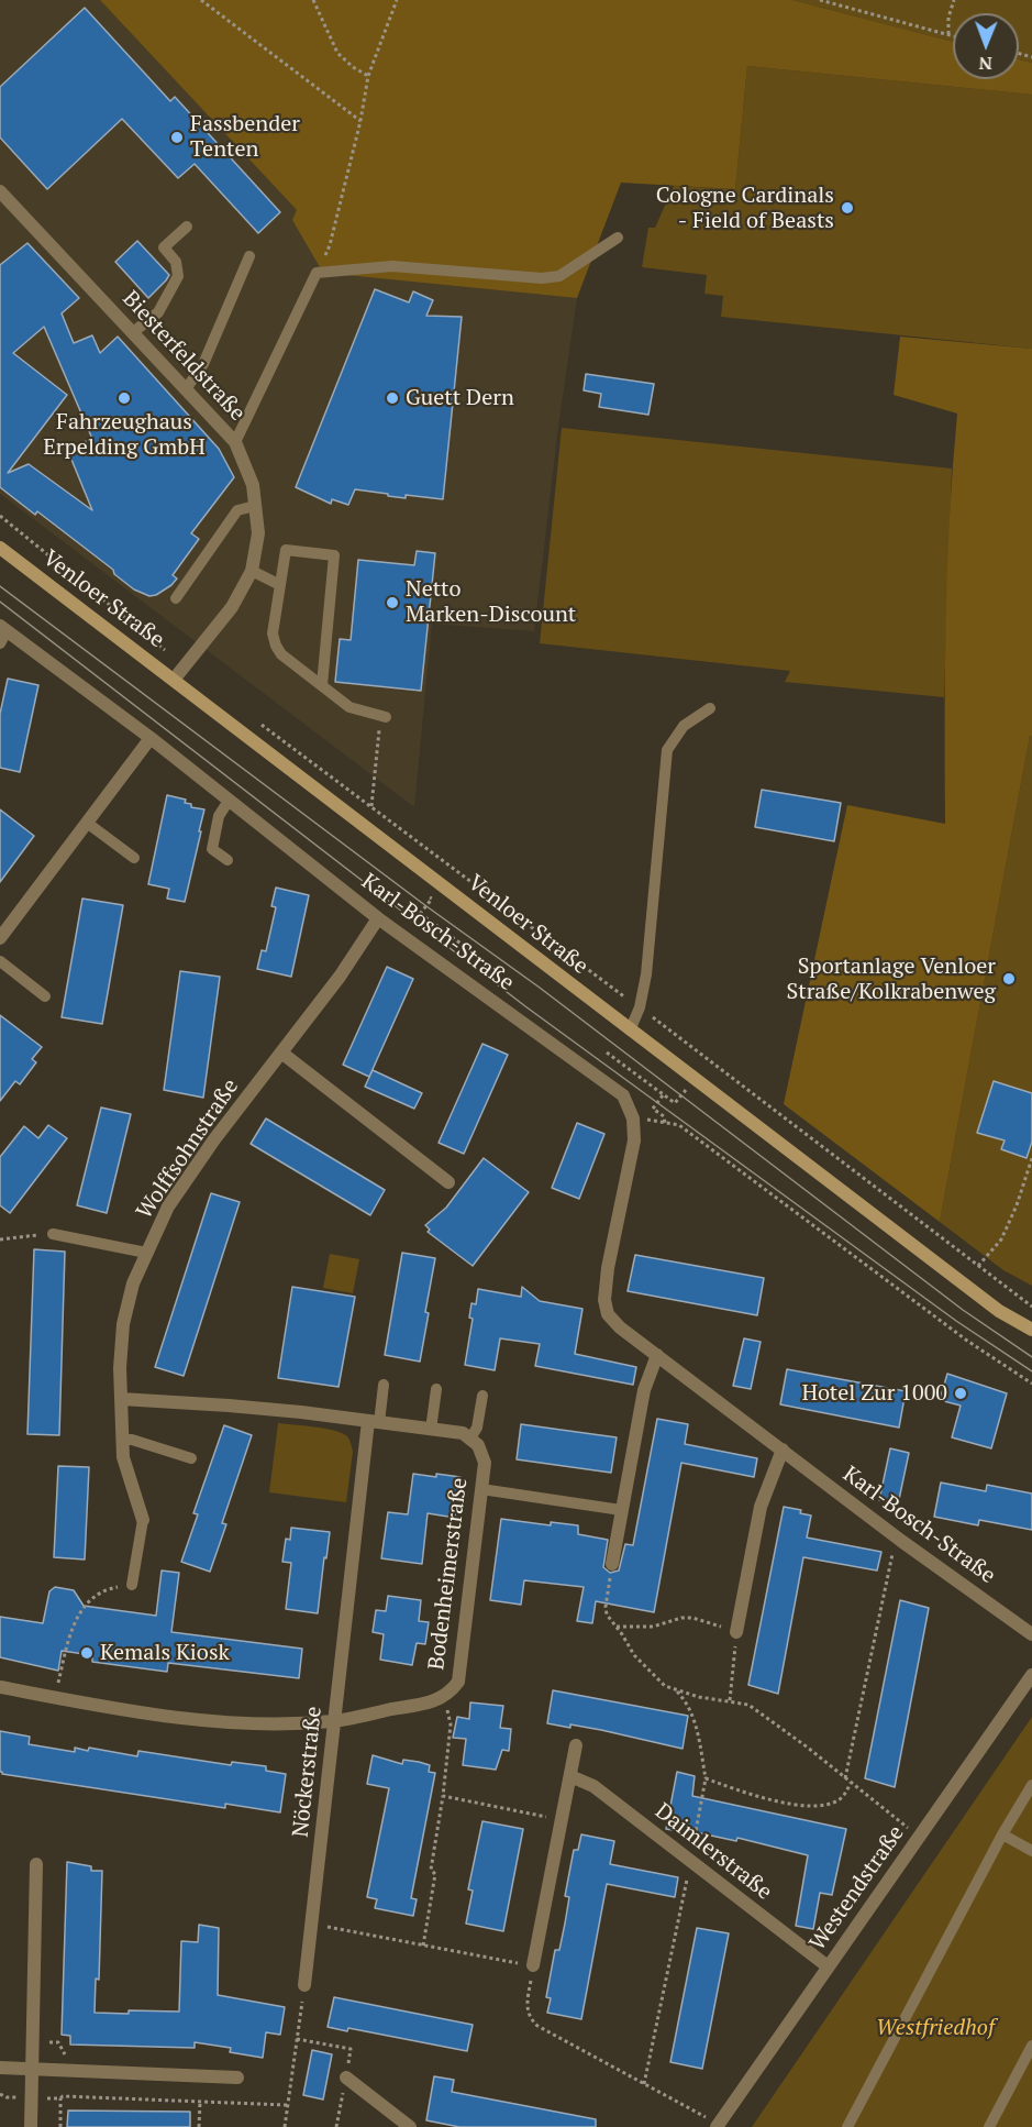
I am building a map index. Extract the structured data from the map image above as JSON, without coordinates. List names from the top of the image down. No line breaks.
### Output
{"streets":{"main road":["Venloer Straße"],"street":["Biesterfeldstraße","Karl-Bosch-Straße","Wolffsohnstraße","Bodenheimerstraße","Nöckerstraße","Daimlerstraße","Westendstraße"]},"crossings":[["Biesterfeldstraße","Venloer Straße"],["Karl-Bosch-Straße","Wolffsohnstraße"],["Bodenheimerstraße","Nöckerstraße"],["Daimlerstraße","Westendstraße"]],"parks":["Westfriedhof"],"places":["Fassbender Tenten","Cologne Cardinals - Field of Beasts","Fahrzeughaus Erpelding GmbH","Guett Dern","Netto Marken-Discount","Sportanlage Venloer Straße/Kolkrabenweg","Hotel Zur 1000","Kemals Kiosk"],"north":"bottom"}
